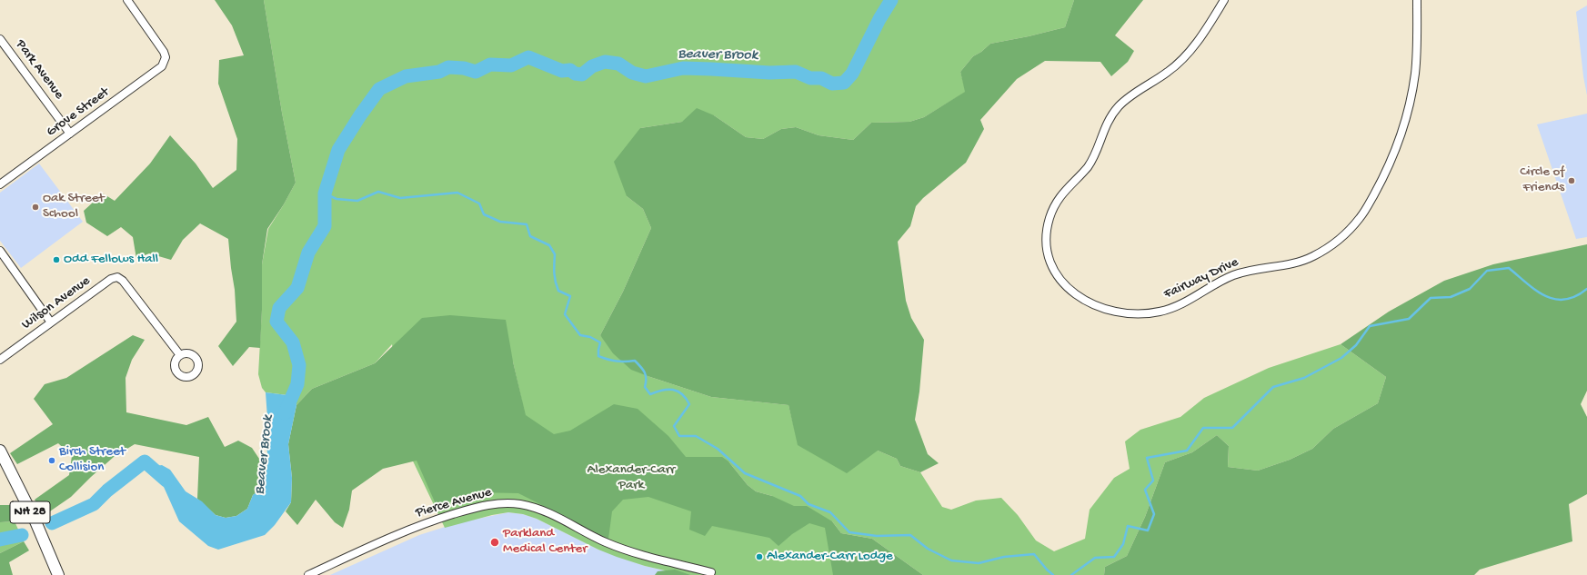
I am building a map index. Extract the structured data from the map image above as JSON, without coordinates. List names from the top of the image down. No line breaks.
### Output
{"streets":{"main road":["NH 28"],"street":["Park Avenue","Grove Street","Fairway Drive","Wilson Avenue","Pierce Avenue"]},"crossings":[["Park Avenue","Grove Street"]],"water":["Beaver Brook"],"parks":["Alexander-Carr Park"],"places":["Circle of Friends","Oak Street School","Odd Fellows Hall","Birch Street Collision","Parkland Medical Center","Alexander-Carr Lodge"]}
